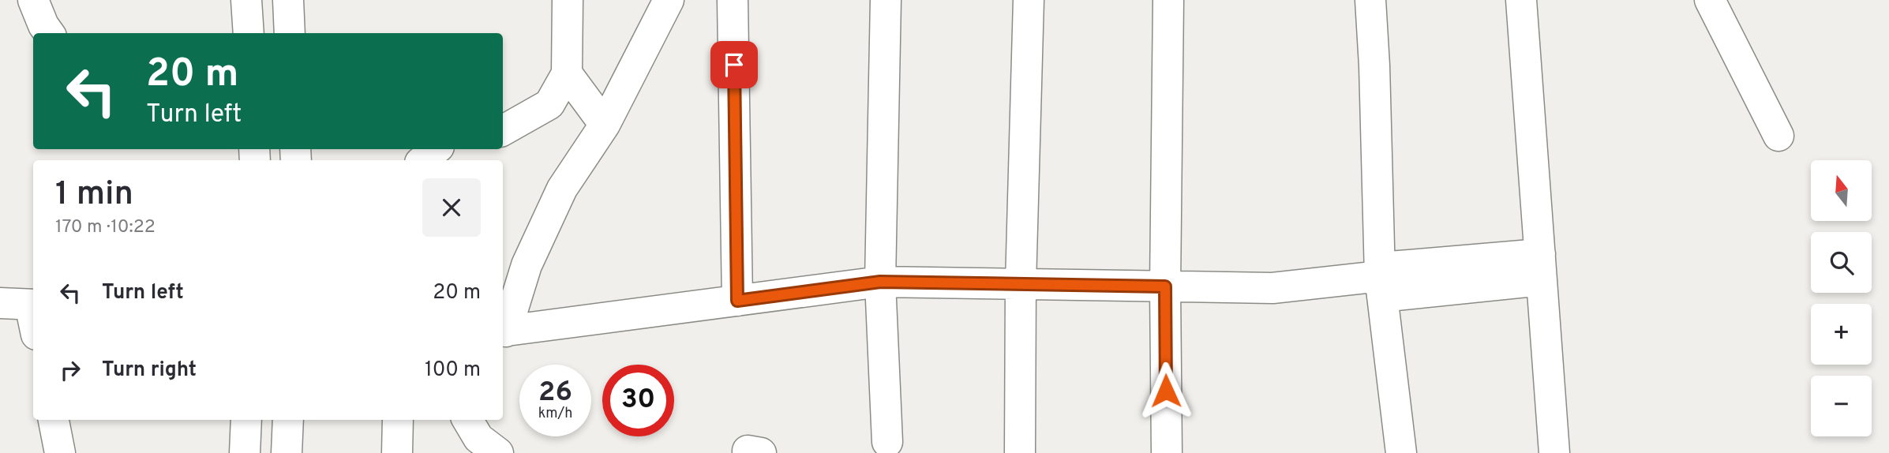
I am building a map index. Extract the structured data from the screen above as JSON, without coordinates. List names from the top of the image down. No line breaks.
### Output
{"north":"top","page":{"turn":["20 m","Turn left"],"map_buttons":["+","−"],"heading":["1 min","170 m · 10:22"],"list":[{"name":"Turn left","value":"20 m"},{"name":"Turn right","value":"100 m"}],"speed":"26 km/h","limit":"30"}}
